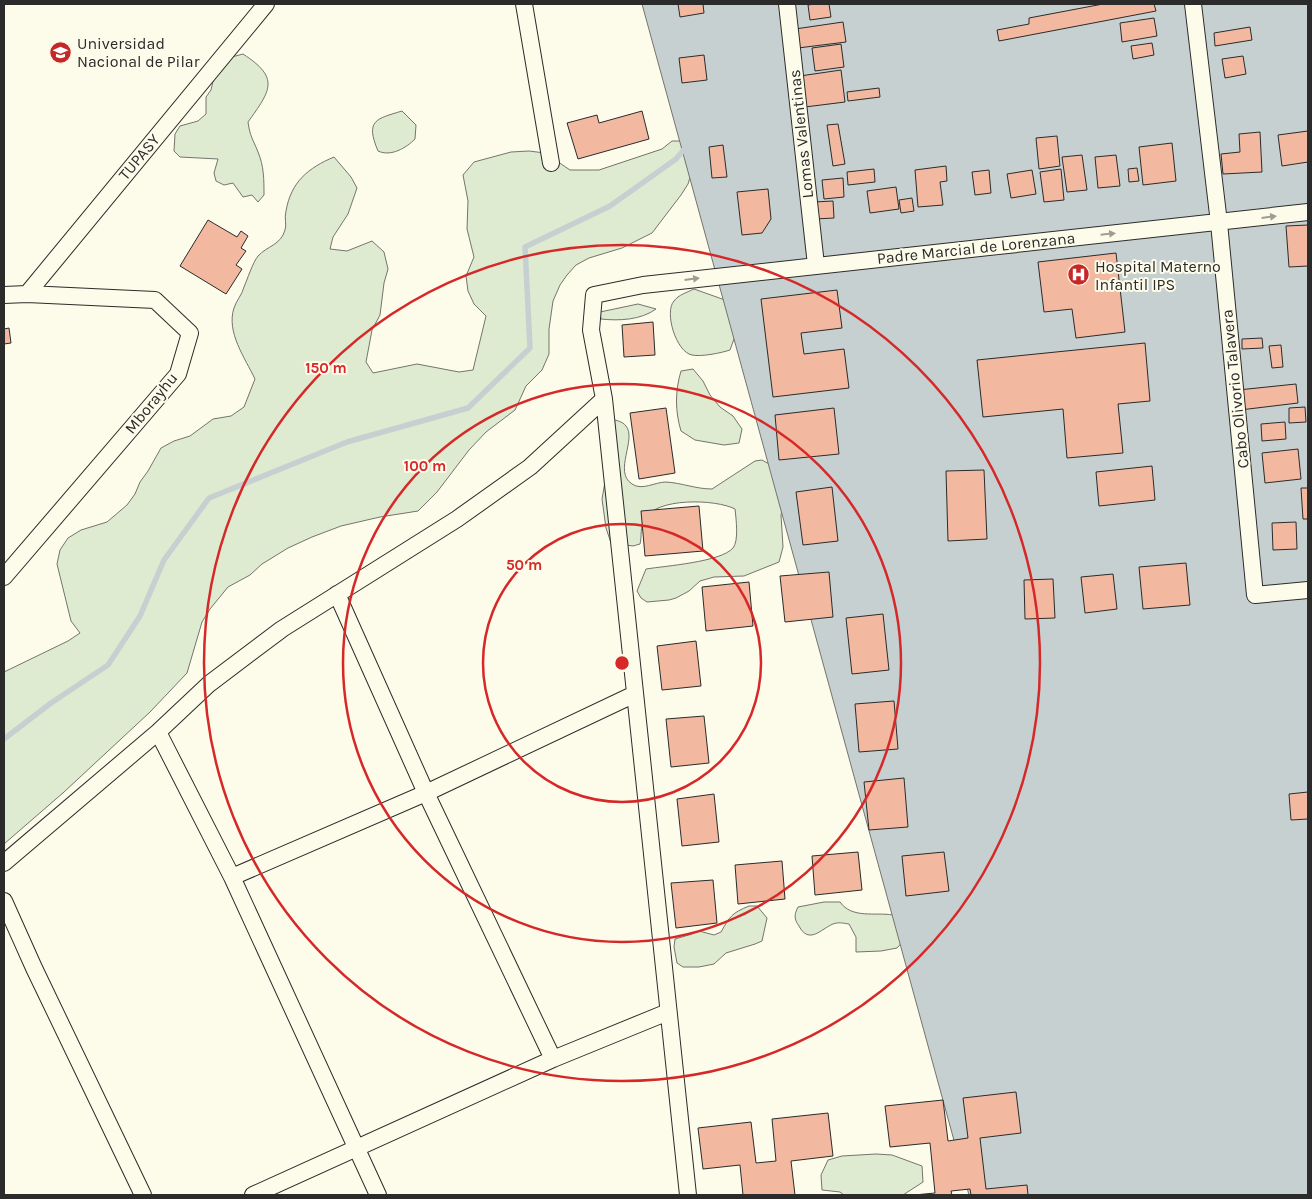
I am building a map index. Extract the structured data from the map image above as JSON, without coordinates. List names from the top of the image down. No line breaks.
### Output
{"streets":{"street":["Lomas Valentinas","TUPASY","Padre Marcial de Lorenzana","Cabo Olivorio Talavera","Mborayhu"]},"crossings":[["Lomas Valentinas","Padre Marcial de Lorenzana"],["TUPASY","Mborayhu"],["Padre Marcial de Lorenzana","Cabo Olivorio Talavera"]],"one_way":["Padre Marcial de Lorenzana"],"places":{"school or university":["Universidad Nacional de Pilar"],"hospital":["Hospital Materno Infantil IPS"]},"rings":["150 m","100 m","50 m"]}
